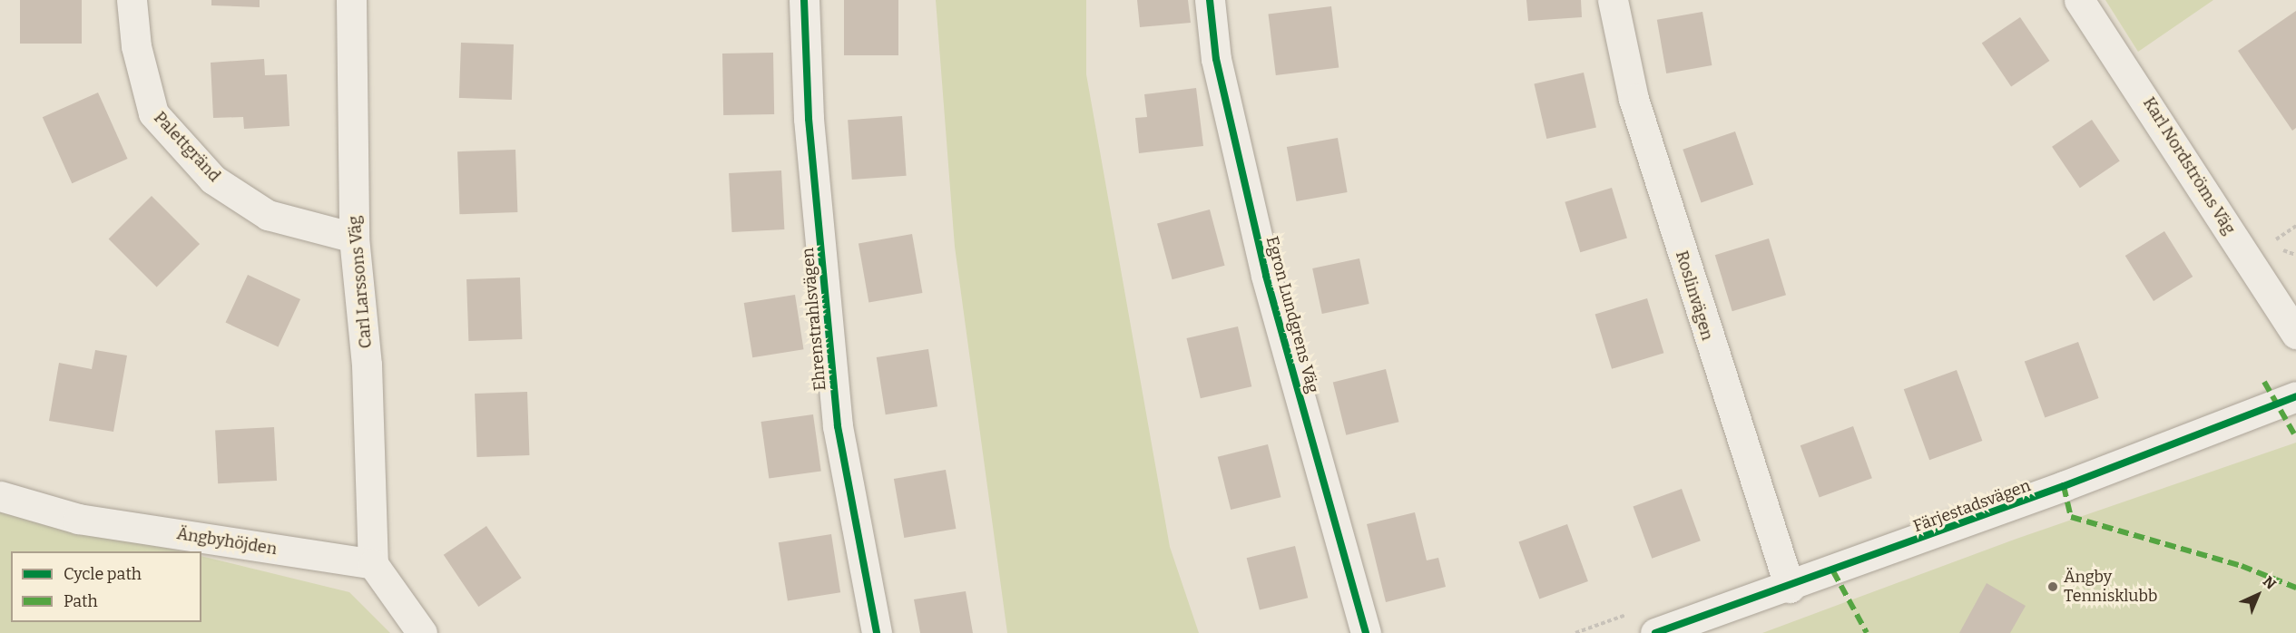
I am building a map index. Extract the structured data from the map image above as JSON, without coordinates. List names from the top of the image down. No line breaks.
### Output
{"streets":{"street":["Palettgränd","Karl Nordströms Väg","Carl Larssons Väg","Roslinvägen","Egron Lundgrens Väg","Ehrenstrahlsvägen","Färjestadsvägen","Ängbyhöjden"]},"crossings":[["Palettgränd","Carl Larssons Väg"],["Carl Larssons Väg","Ängbyhöjden"],["Roslinvägen","Färjestadsvägen"]],"places":["Ängby Tennisklubb"],"legend":["Cycle path","Path"],"north":"top right"}
